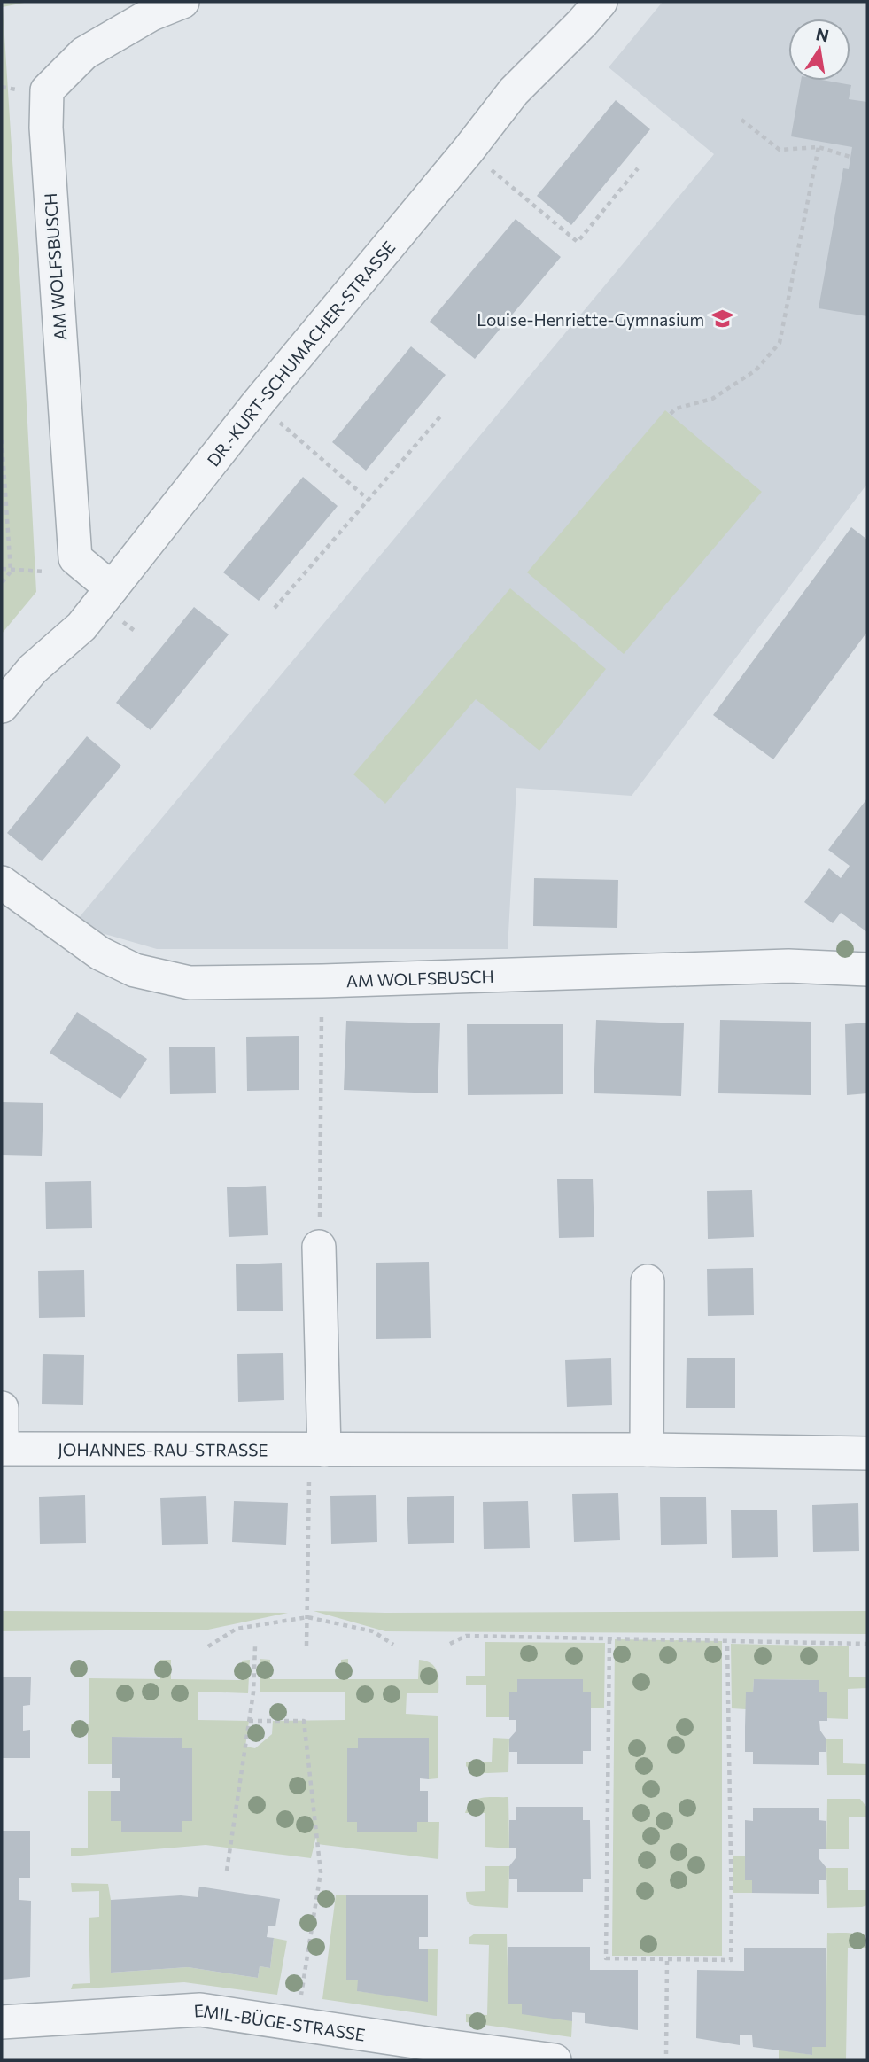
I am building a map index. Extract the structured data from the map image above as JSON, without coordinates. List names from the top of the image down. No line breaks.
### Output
{"streets":{"street":["AM WOLFSBUSCH","DR.-KURT-SCHUMACHER-STRASSE","JOHANNES-RAU-STRASSE","EMIL-BÜGE-STRASSE"]},"crossings":[["AM WOLFSBUSCH","DR.-KURT-SCHUMACHER-STRASSE"]],"places":{"school or university":["Louise-Henriette-Gymnasium"]},"north":"top"}
